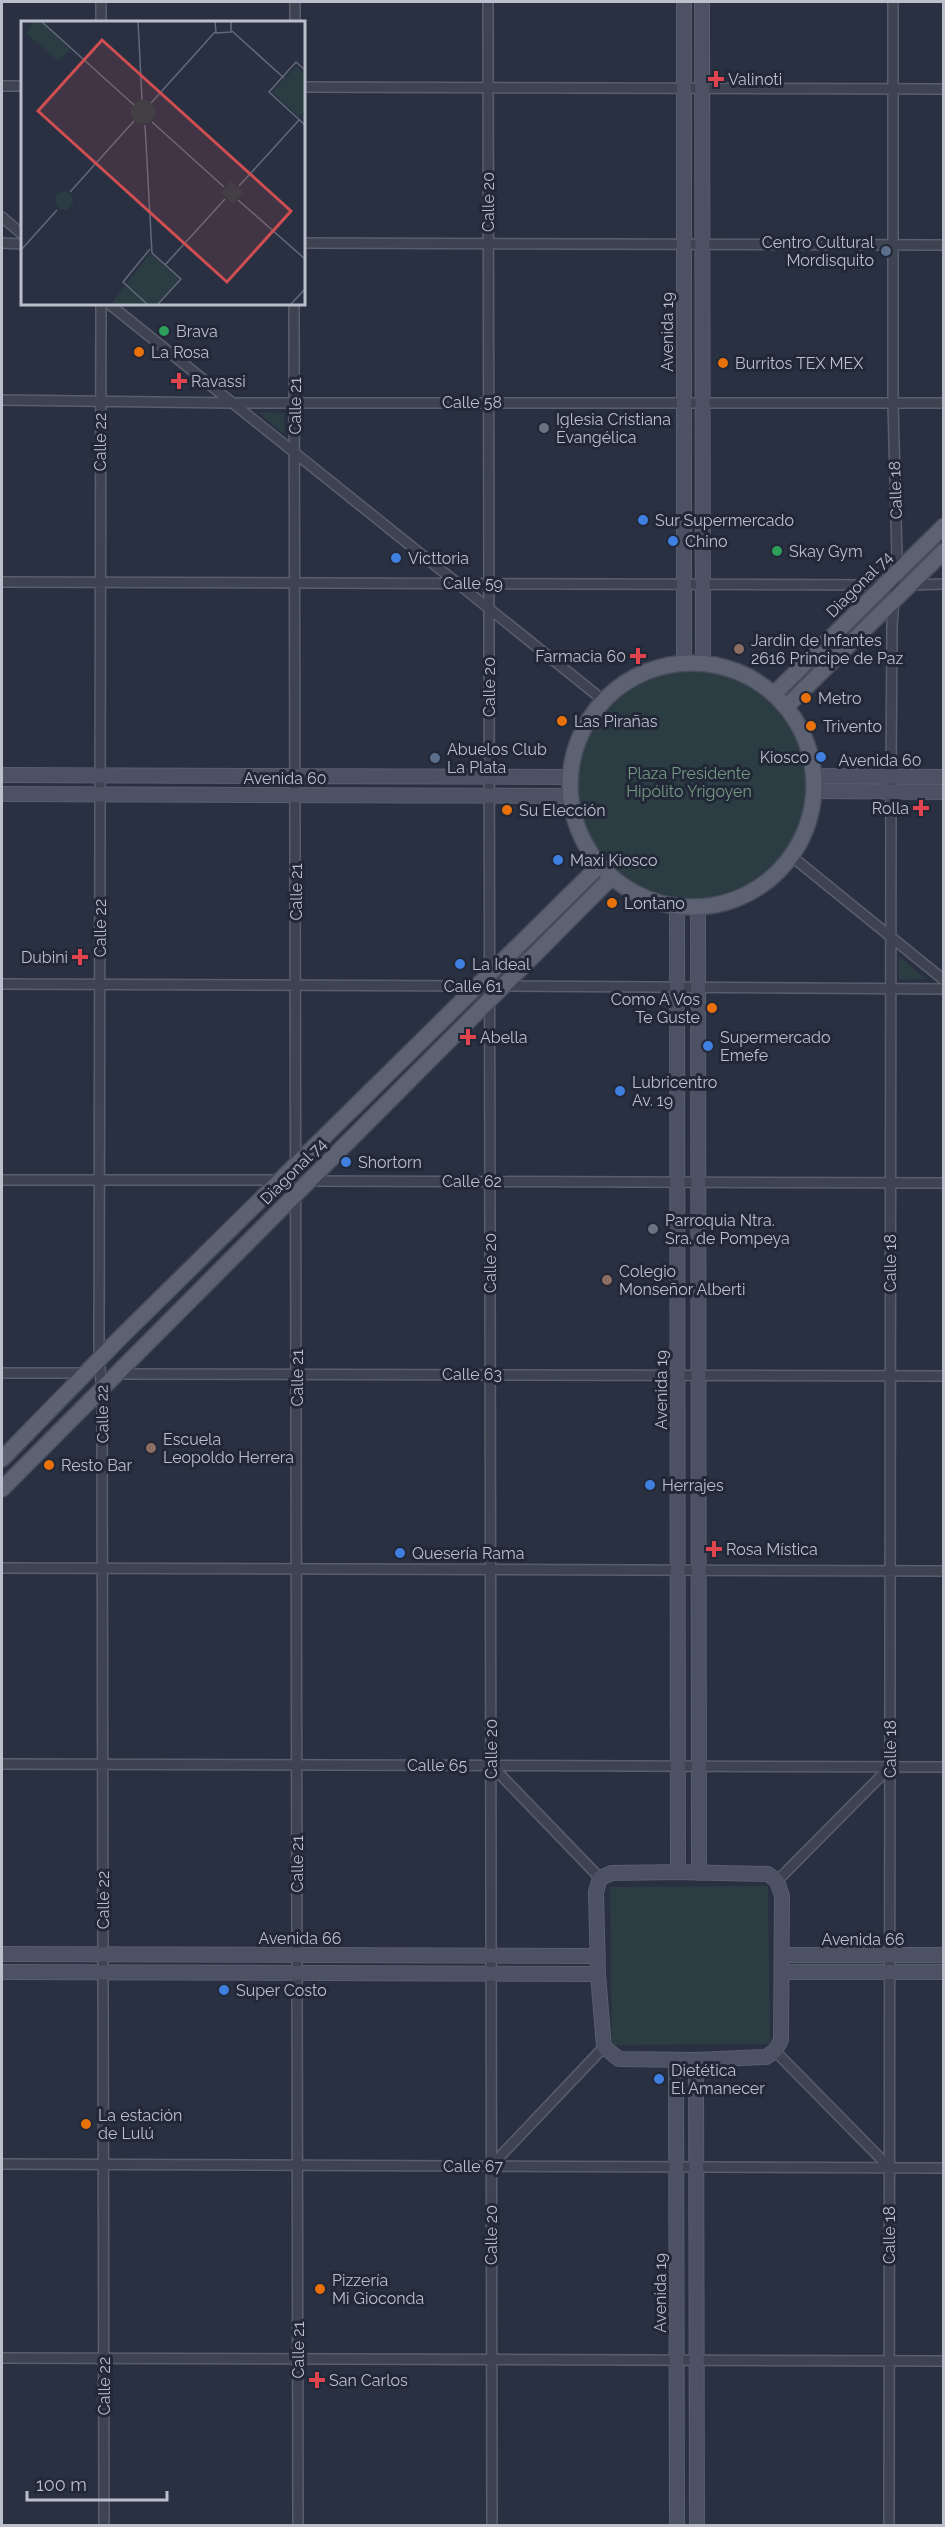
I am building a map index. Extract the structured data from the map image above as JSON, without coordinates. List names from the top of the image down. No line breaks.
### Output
{"streets":{"main road":["Avenida 19","Diagonal 74","Avenida 60","Avenida 66"],"street":["Calle 20","Calle 58","Calle 21","Calle 22","Calle 18","Calle 59","Calle 61","Calle 62","Calle 63","Calle 65","Calle 67"]},"crossings":[["Calle 20","Calle 58"],["Calle 20","Calle 59"],["Calle 20","Diagonal 74"],["Calle 20","Avenida 60"],["Calle 20","Calle 61"],["Calle 20","Calle 62"],["Calle 20","Calle 63"],["Calle 20","Calle 65"],["Calle 20","Avenida 66"],["Calle 20","Calle 67"],["Avenida 19","Calle 58"],["Avenida 19","Calle 59"],["Avenida 19","Calle 61"],["Avenida 19","Calle 62"],["Avenida 19","Calle 63"],["Avenida 19","Calle 65"],["Avenida 19","Calle 67"],["Calle 58","Calle 21"],["Calle 58","Calle 22"],["Calle 58","Calle 18"],["Calle 21","Calle 59"],["Calle 21","Diagonal 74"],["Calle 21","Avenida 60"],["Calle 21","Calle 61"],["Calle 21","Calle 62"],["Calle 21","Calle 63"],["Calle 21","Calle 65"],["Calle 21","Avenida 66"],["Calle 21","Calle 67"],["Calle 22","Calle 59"],["Calle 22","Diagonal 74"],["Calle 22","Avenida 60"],["Calle 22","Calle 61"],["Calle 22","Calle 62"],["Calle 22","Calle 65"],["Calle 22","Avenida 66"],["Calle 22","Calle 67"],["Calle 18","Calle 59"],["Calle 18","Diagonal 74"],["Calle 18","Avenida 60"],["Calle 18","Calle 61"],["Calle 18","Calle 62"],["Calle 18","Calle 63"],["Calle 18","Calle 65"],["Calle 18","Avenida 66"],["Calle 18","Calle 67"],["Calle 59","Diagonal 74"],["Diagonal 74","Calle 61"],["Diagonal 74","Calle 62"],["Diagonal 74","Calle 63"]],"parks":["Plaza Presidente Hipólito Yrigoyen"],"places":{"health":["Valinoti","Ravassi","Farmacia 60","Rolla","Dubini","Abella","Rosa Mística","San Carlos"],"other":["Centro Cultural Mordisquito","Brava","La Rosa","Burritos TEX MEX","Iglesia Cristiana Evangélica","Sur Supermercado","Chino","Skay Gym","Victtoria","Jardin de Infantes 2616 Principe de Paz","Metro","Las Pirañas","Trivento","Kiosco","Abuelos Club La Plata","Su Elección","Maxi Kiosco","Lontano","La Ideal","Como A Vos Te Guste","Supermercado Emefe","Lubricentro Av. 19","Shortorn","Parroquia Ntra. Sra. de Pompeya","Colegio Monseñor Alberti","Escuela Leopoldo Herrera","Resto Bar","Herrajes","Quesería Rama","Super Costo","Dietética El Amanecer","La estación de Lulú","Pizzería Mi Gioconda"]},"scale_bar":"100 m"}
